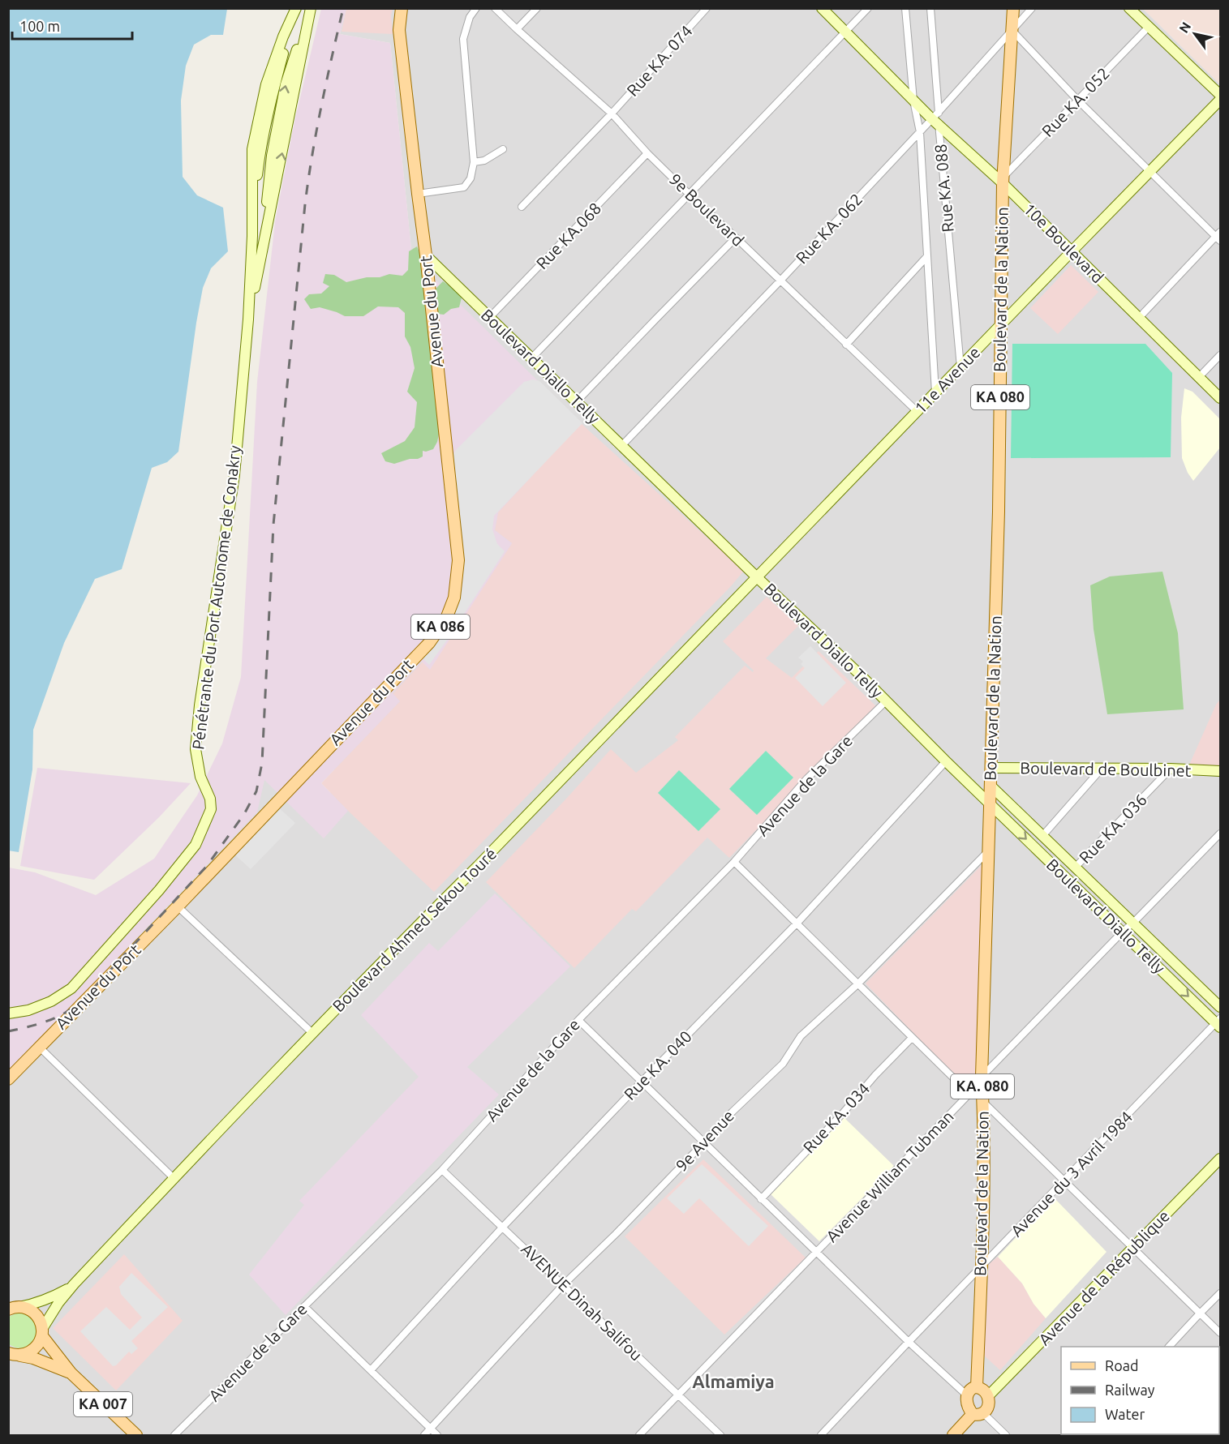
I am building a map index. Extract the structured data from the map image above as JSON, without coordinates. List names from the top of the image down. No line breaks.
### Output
{"streets":{"main road":["Boulevard de la Nation","Avenue du Port","KA 080","KA 086","KA. 080","KA 007"],"street":["Rue KA. 074","Rue KA. 052","Rue KA. 088","9e Boulevard","Rue KA. 062","Rue KA.068","10e Boulevard","Boulevard Diallo Telly","11e Avenue","Pénétrante du Port Autonome de Conakry","Boulevard de Boulbinet","Avenue de la Gare","Rue KA. 036","Boulevard Ahmed Sekou Touré","Rue KA. 040","Rue KA. 034","9e Avenue","Avenue du 3 Avril 1984","Avenue William Tubman","Avenue de la République","AVENUE Dinah Salifou"]},"crossings":[["Rue KA. 074","9e Boulevard"],["Rue KA. 052","10e Boulevard"],["Rue KA. 052","Boulevard de la Nation"],["Rue KA. 088","Rue KA. 062"],["Rue KA. 088","10e Boulevard"],["Rue KA. 088","11e Avenue"],["9e Boulevard","Rue KA. 062"],["9e Boulevard","Rue KA.068"],["9e Boulevard","11e Avenue"],["Rue KA. 062","10e Boulevard"],["Rue KA. 062","Boulevard de la Nation"],["Rue KA. 062","Boulevard Diallo Telly"],["Rue KA.068","Boulevard Diallo Telly"],["10e Boulevard","Boulevard de la Nation"],["10e Boulevard","11e Avenue"],["Boulevard de la Nation","Boulevard Diallo Telly"],["Boulevard de la Nation","11e Avenue"],["Boulevard de la Nation","Boulevard de Boulbinet"],["Boulevard de la Nation","9e Avenue"],["Boulevard de la Nation","Avenue du 3 Avril 1984"],["Boulevard de la Nation","Avenue William Tubman"],["Boulevard de la Nation","Avenue de la République"],["Avenue du Port","Boulevard Diallo Telly"],["Boulevard Diallo Telly","11e Avenue"],["Boulevard Diallo Telly","Avenue de la Gare"],["Boulevard Diallo Telly","Rue KA. 036"],["Boulevard Diallo Telly","Boulevard Ahmed Sekou Touré"],["Boulevard Diallo Telly","Rue KA. 040"],["Boulevard Diallo Telly","Avenue du 3 Avril 1984"],["Boulevard Diallo Telly","Avenue William Tubman"],["11e Avenue","Boulevard Ahmed Sekou Touré"],["Boulevard de Boulbinet","Rue KA. 036"],["Avenue de la Gare","AVENUE Dinah Salifou"],["Boulevard Ahmed Sekou Touré","KA 007"],["Rue KA. 040","AVENUE Dinah Salifou"],["9e Avenue","AVENUE Dinah Salifou"],["Avenue William Tubman","AVENUE Dinah Salifou"]],"districts":["Almamiya"],"legend":["Road","Railway","Water"],"scale_bar":"100 m","north":"top left"}
